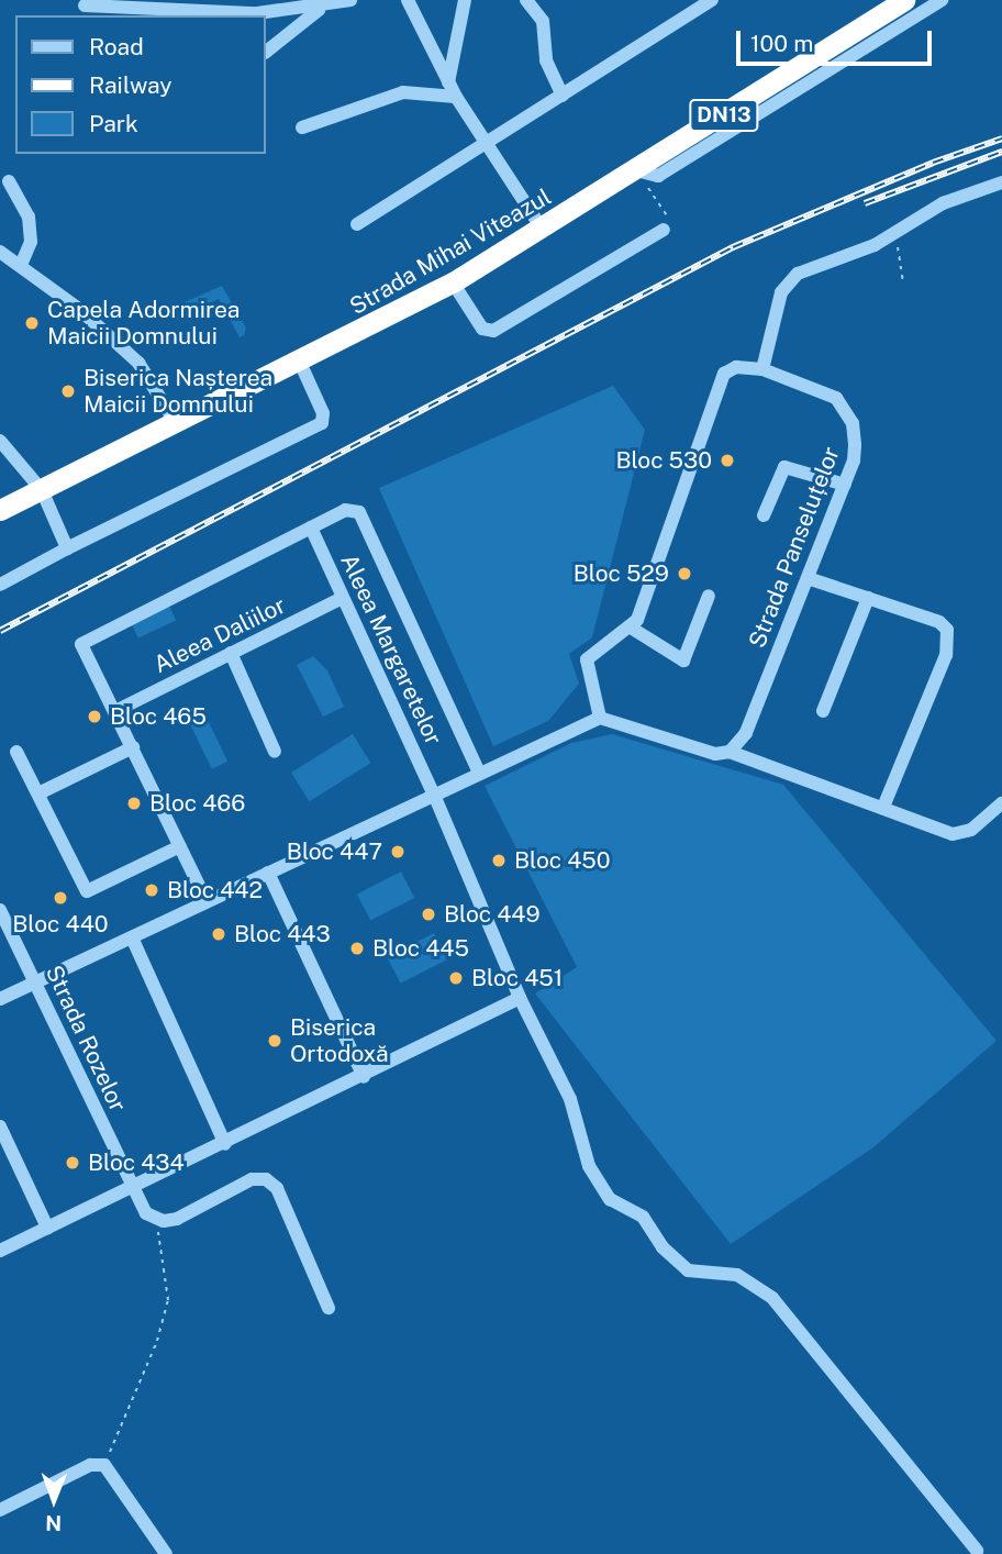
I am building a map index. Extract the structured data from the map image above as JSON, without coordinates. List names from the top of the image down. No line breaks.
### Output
{"streets":{"highway":["DN13","Strada Mihai Viteazul"],"street":["Strada Panseluțelor","Aleea Daliilor","Aleea Margaretelor","Strada Rozelor"]},"crossings":[["Aleea Daliilor","Aleea Margaretelor"]],"places":["Capela Adormirea Maicii Domnului","Biserica Nașterea Maicii Domnului","Bloc 530","Bloc 529","Bloc 465","Bloc 466","Bloc 447","Bloc 450","Bloc 442","Bloc 440","Bloc 449","Bloc 443","Bloc 445","Bloc 451","Biserica Ortodoxă","Bloc 434"],"legend":["Road","Railway","Park"],"scale_bar":"100 m","north":"bottom"}
